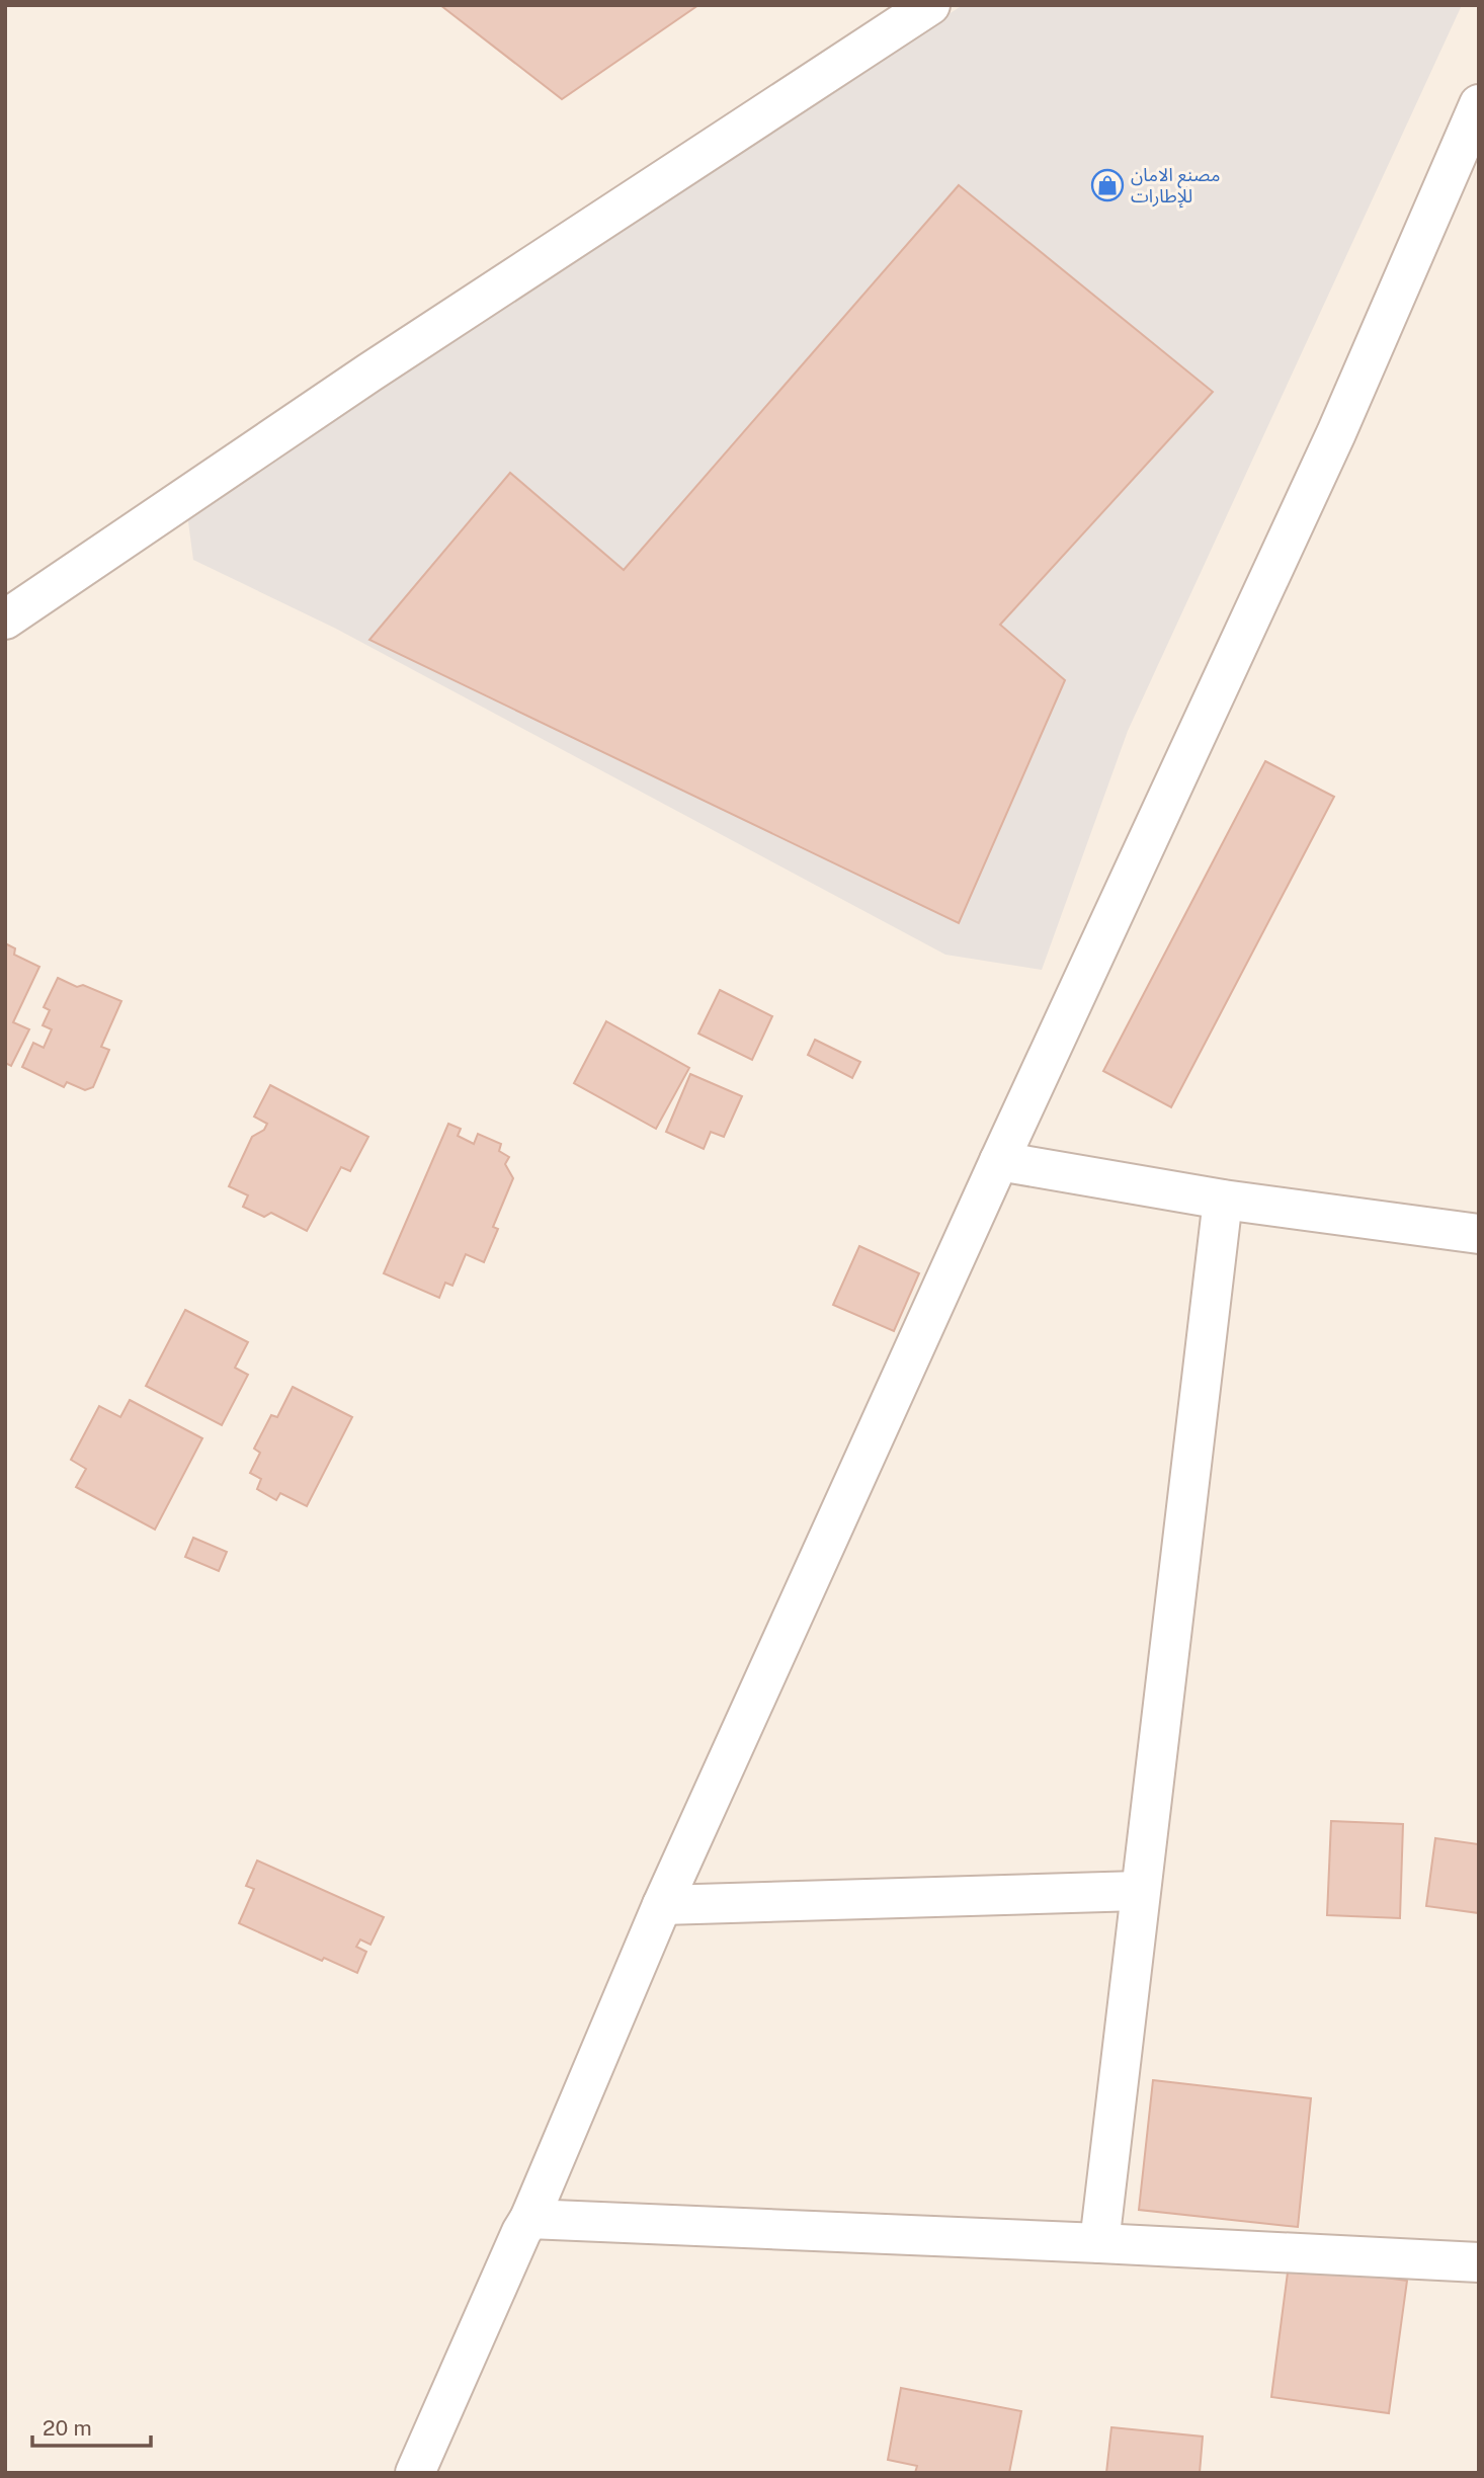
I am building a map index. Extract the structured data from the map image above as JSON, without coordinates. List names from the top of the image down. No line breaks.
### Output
{"places":{"shop":["مصنع الامان للإطارات"]},"scale_bar":"20 m"}
